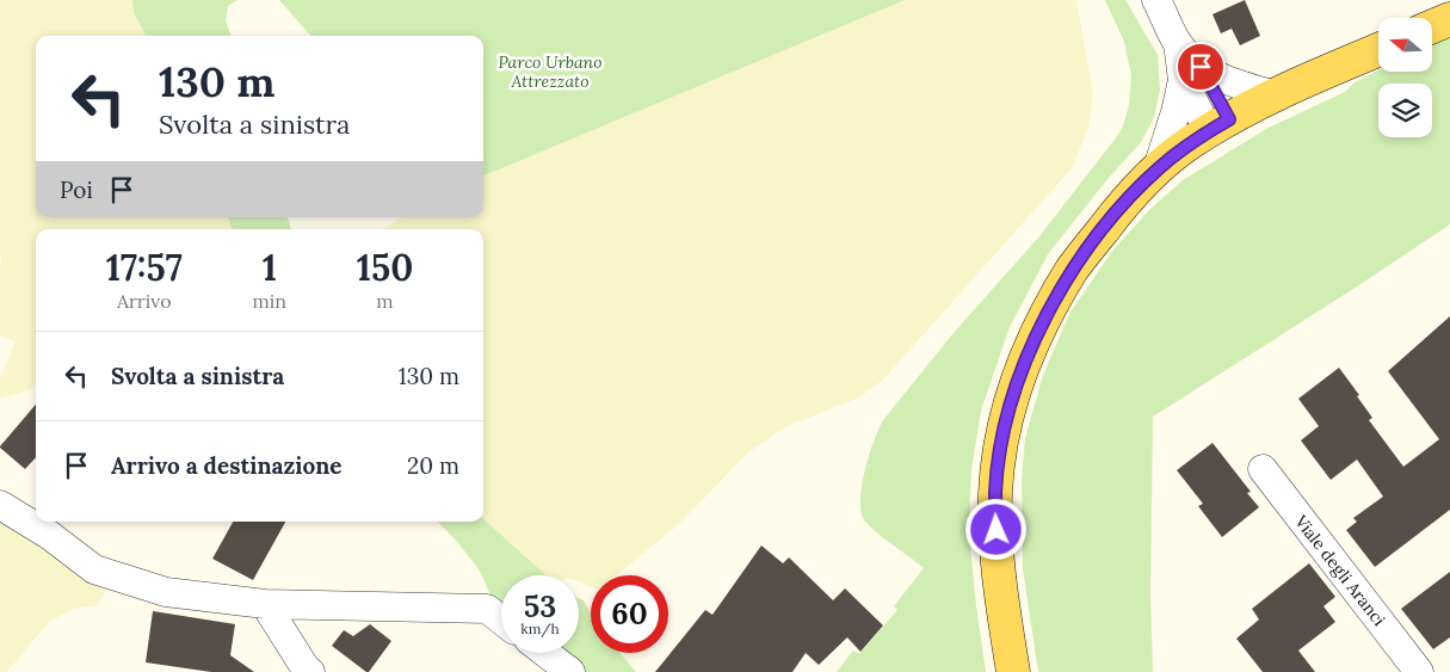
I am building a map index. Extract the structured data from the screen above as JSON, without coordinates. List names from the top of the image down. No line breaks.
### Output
{"streets":{"street":["Viale degli Aranci"]},"parks":["Parco Urbano Attrezzato"],"north":"left","page":{"turn":["130 m","Svolta a sinistra"],"then":"Poi","eta":["17:57","Arrivo","1","min","150","m"],"list":[{"name":"Svolta a sinistra","value":"130 m"},{"name":"Arrivo a destinazione","value":"20 m"}],"speed":"53 km/h","limit":"60"}}
